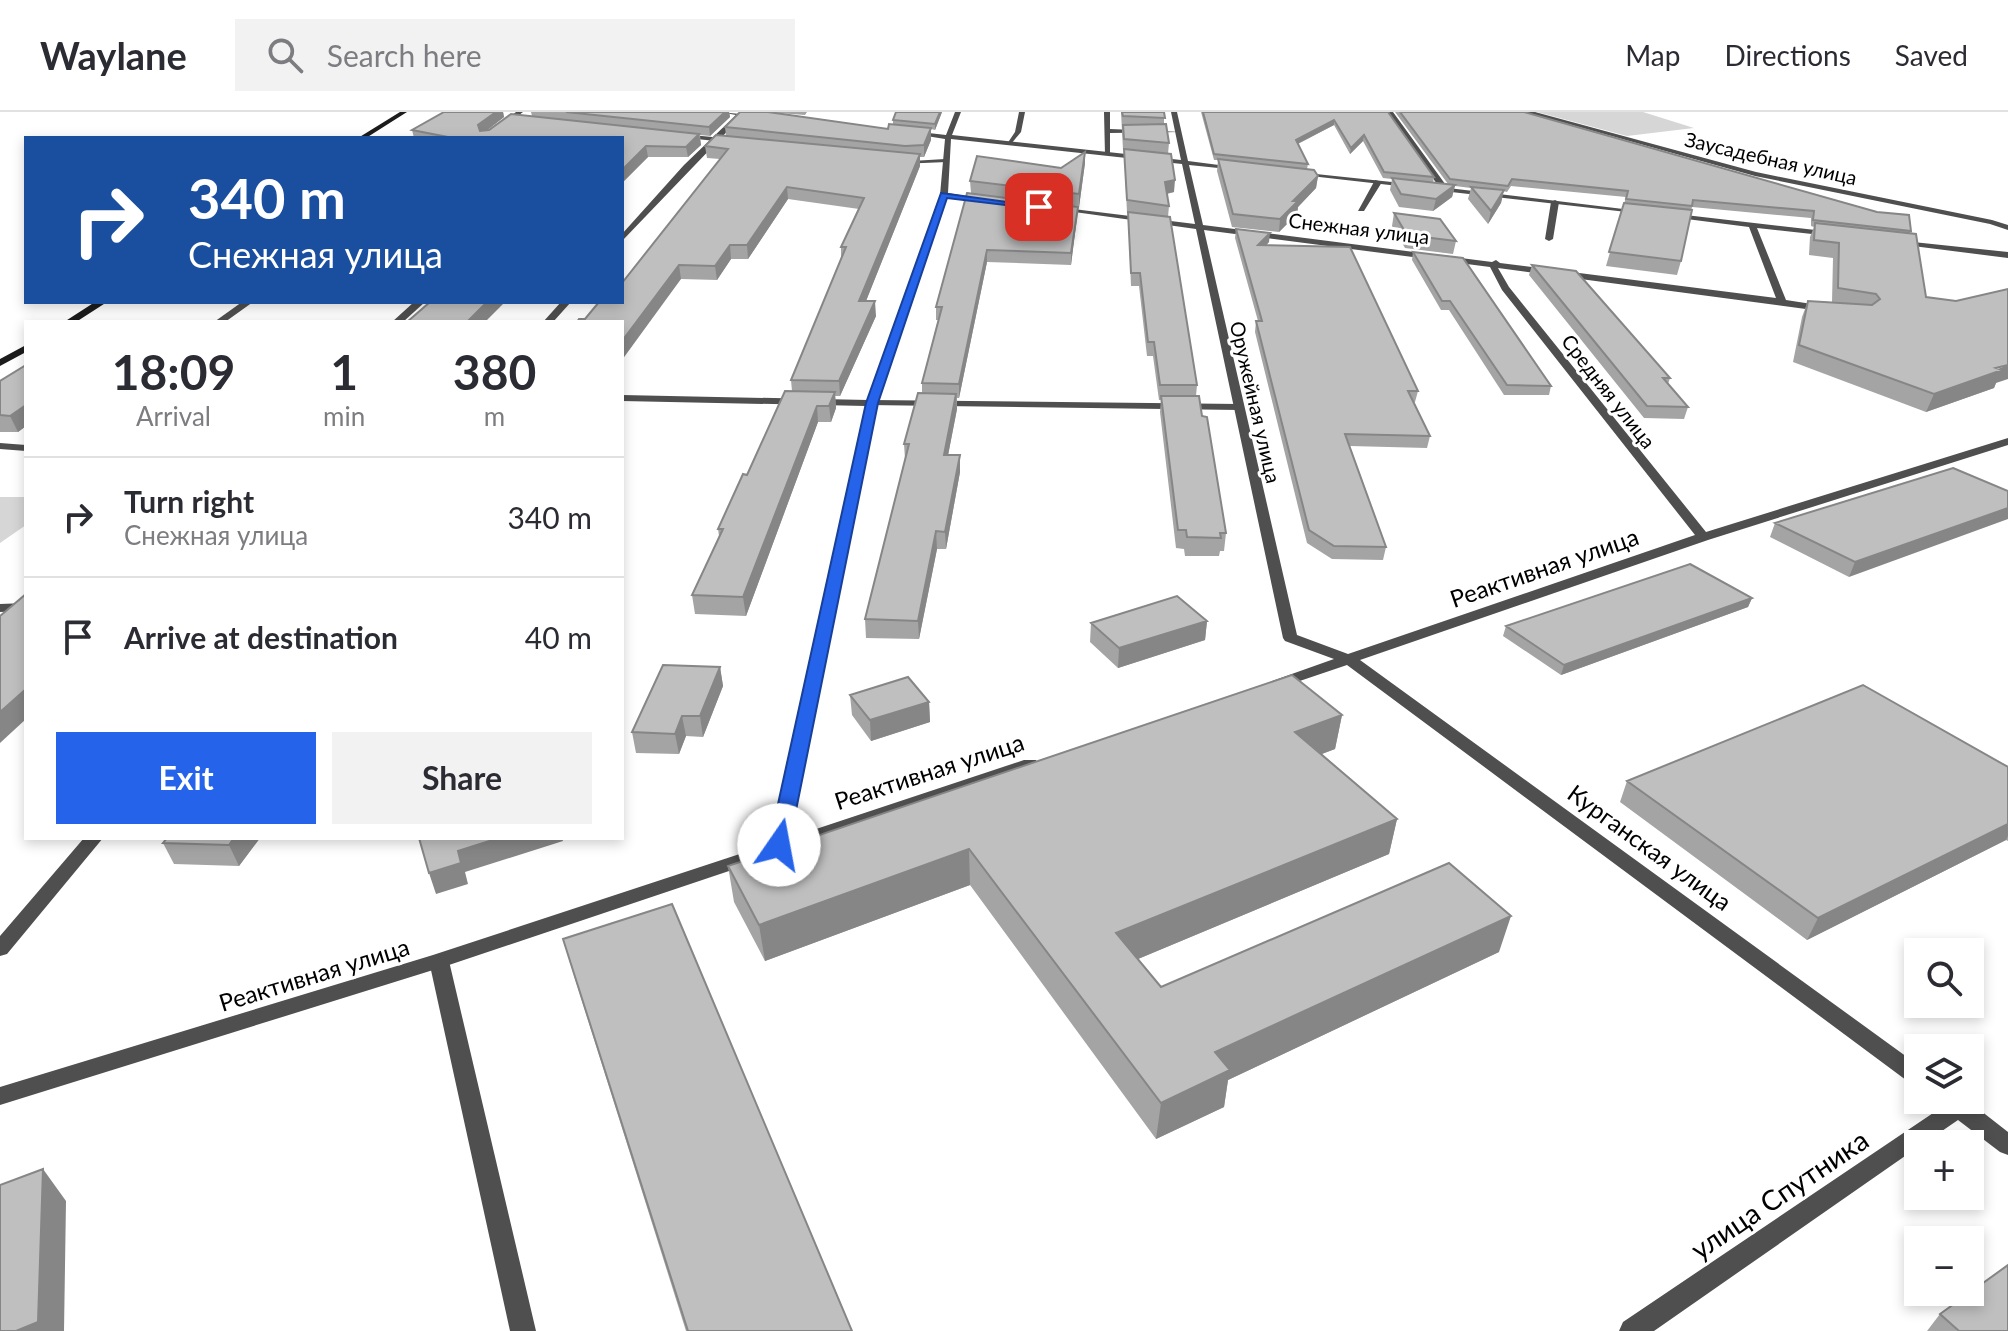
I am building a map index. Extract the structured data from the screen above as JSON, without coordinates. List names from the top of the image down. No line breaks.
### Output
{"streets":{"street":["Заусадебная улица","Снежная улица","Средняя улица","Оружейная улица","Реактивная улица","Курганская улица","улица Спутника"]},"crossings":[["Снежная улица","Средняя улица"],["Снежная улица","Оружейная улица"],["Средняя улица","Реактивная улица"],["Оружейная улица","Реактивная улица"],["Оружейная улица","Курганская улица"],["Реактивная улица","Курганская улица"]],"page":{"header":"Waylane","search":"Search here","nav":["Map","Directions","Saved"],"turn":["340 m","Снежная улица"],"eta":["18:09","Arrival","1","min","380","m"],"list":[{"name":"Turn right","note":"Снежная улица","value":"340 m"},{"name":"Arrive at destination","value":"40 m"}],"buttons":["Exit","Share"],"map_buttons":["+","−"]}}
